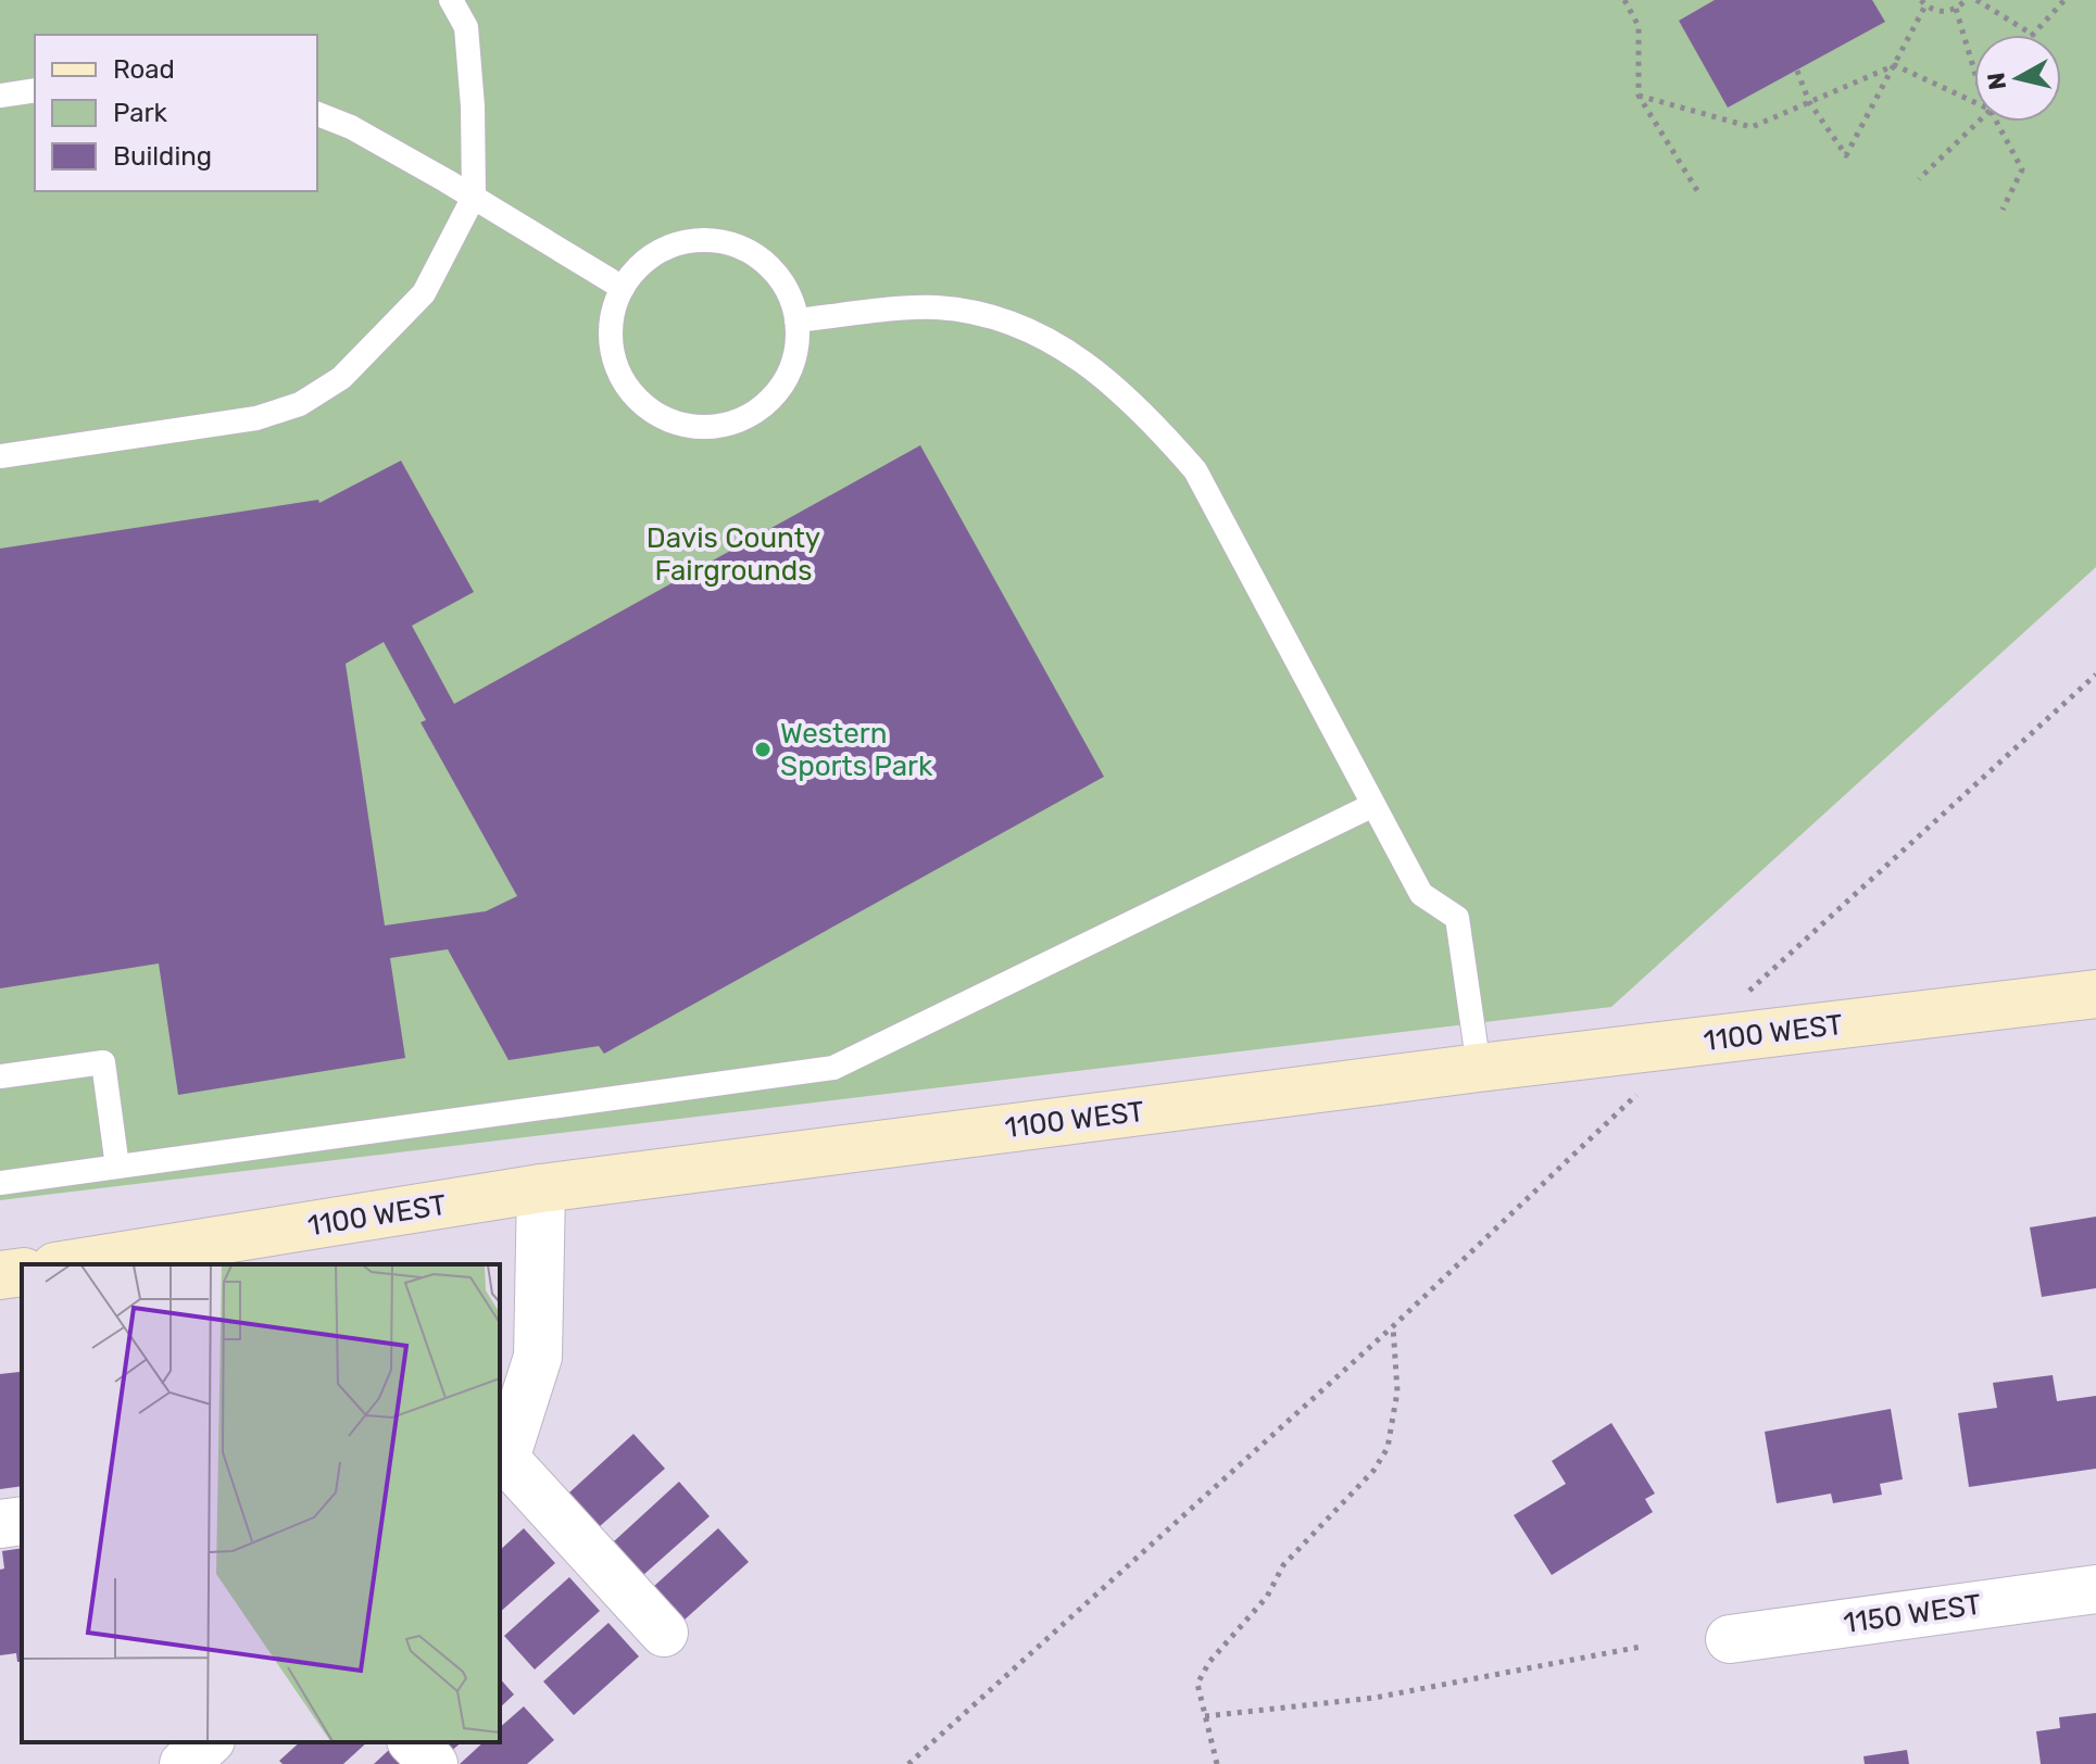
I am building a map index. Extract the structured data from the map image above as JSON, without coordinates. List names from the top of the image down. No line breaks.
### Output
{"streets":{"street":["1100 WEST","1150 WEST"]},"parks":["Davis County Fairgrounds"],"places":["Western Sports Park"],"legend":["Road","Park","Building"],"north":"left"}
